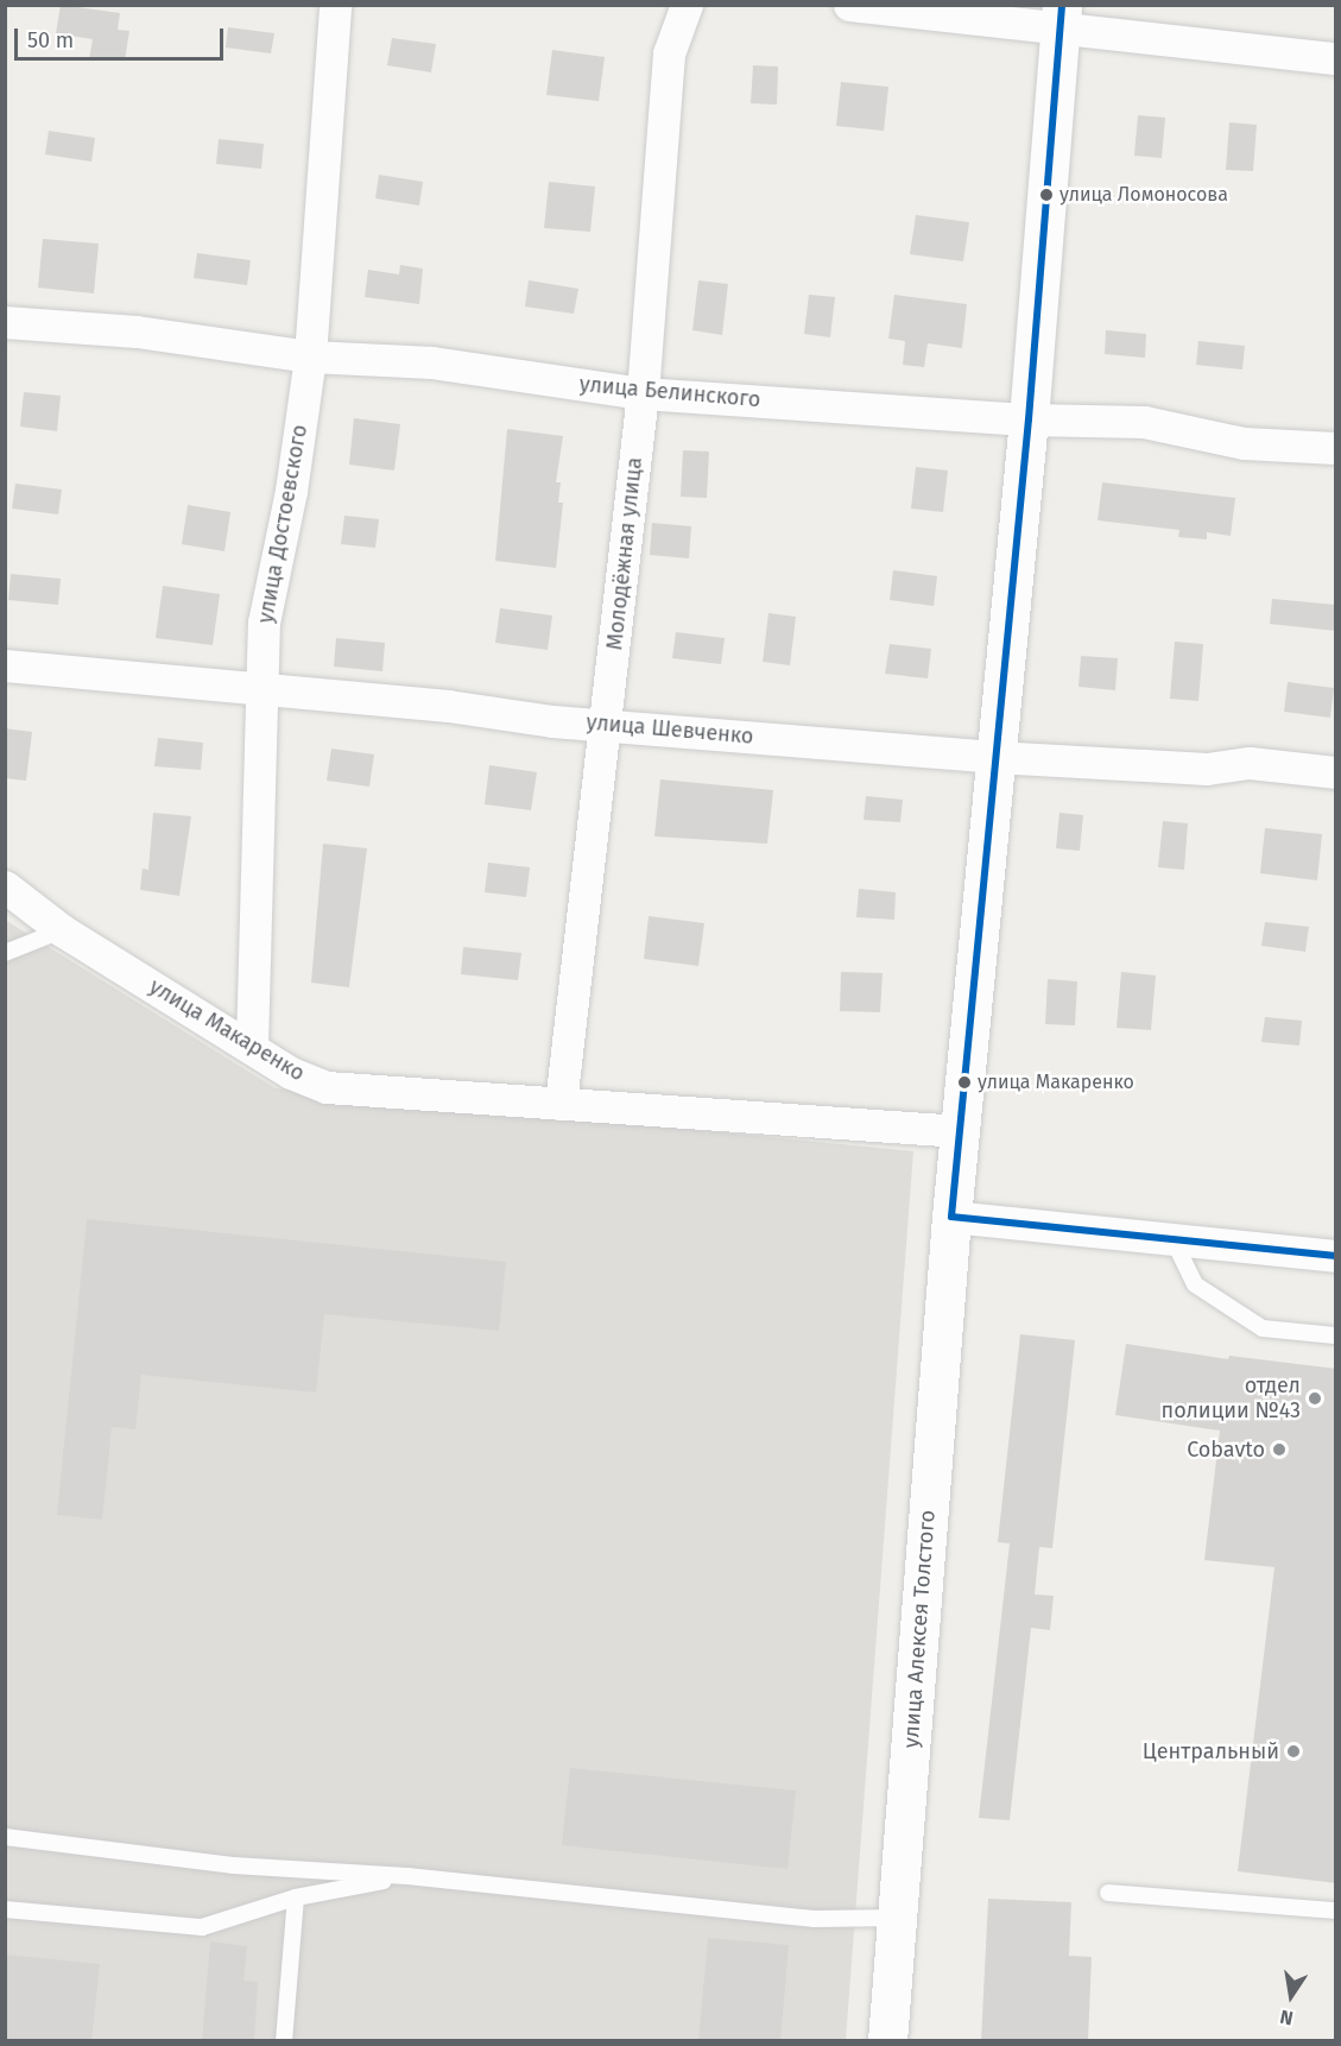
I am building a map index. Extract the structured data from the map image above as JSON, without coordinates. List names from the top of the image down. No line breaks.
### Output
{"streets":{"street":["улица Белинского","улица Достоевского","Молодёжная улица","улица Шевченко","улица Макаренко","улица Алексея Толстого"]},"crossings":[["улица Белинского","улица Достоевского"],["улица Белинского","Молодёжная улица"],["улица Достоевского","улица Шевченко"],["улица Достоевского","улица Макаренко"],["Молодёжная улица","улица Шевченко"],["Молодёжная улица","улица Макаренко"],["улица Шевченко","улица Алексея Толстого"],["улица Макаренко","улица Алексея Толстого"]],"places":["улица Ломоносова","улица Макаренко","отдел полиции №43","Cobavto","Центральный"],"scale_bar":"50 m","north":"bottom"}
